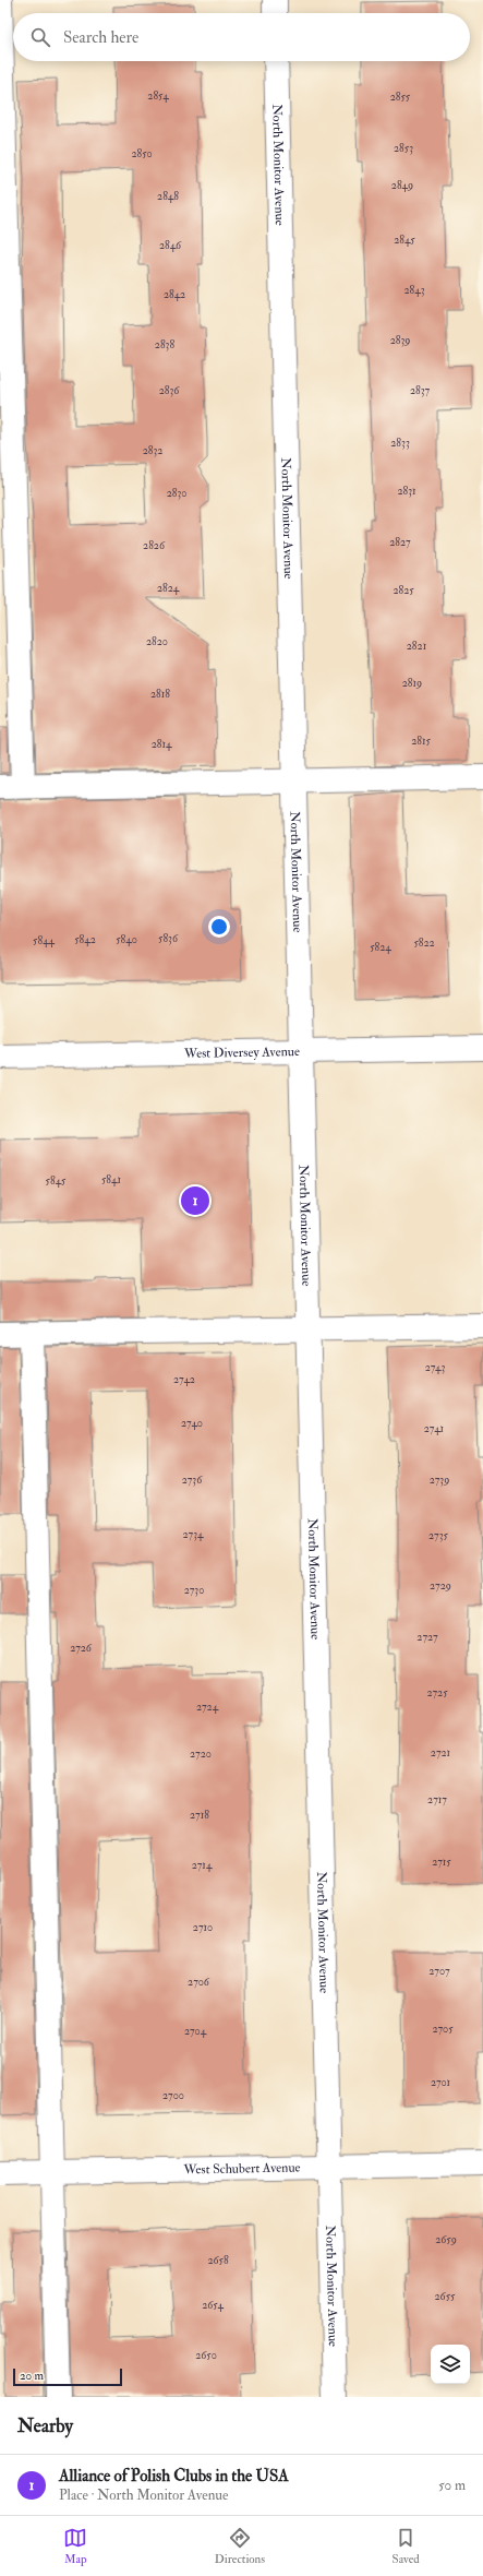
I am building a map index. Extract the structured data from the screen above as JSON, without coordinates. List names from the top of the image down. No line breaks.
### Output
{"streets":{"street":["North Monitor Avenue","West Diversey Avenue","West Schubert Avenue"]},"crossings":[["North Monitor Avenue","West Diversey Avenue"],["North Monitor Avenue","West Schubert Avenue"]],"house_numbers":["2854","2855","2853","2850","2849","2848","2845","2846","2843","2842","2839","2838","2836","2837","2833","2832","2831","2830","2827","2826","2824","2825","2820","2821","2819","2818","2815","2814","5836","5842","5840","5844","5822","5824","5841","5845","2743","2742","2740","2741","2736","2739","2734","2735","2729","2730","2727","2726","2725","2724","2721","2720","2717","2718","2715","2714","2710","2707","2706","2705","2704","2701","2700","2659","2658","2655","2654","2650"],"scale_bar":"20 m","page":{"search":"Search here","pins":"1","scale":"20 m","heading":"Nearby","list":[{"mark":"1","name":"Alliance of Polish Clubs in the USA","note":"Place · North Monitor Avenue","value":"50 m"}],"nav":["Map","Directions","Saved"]}}
